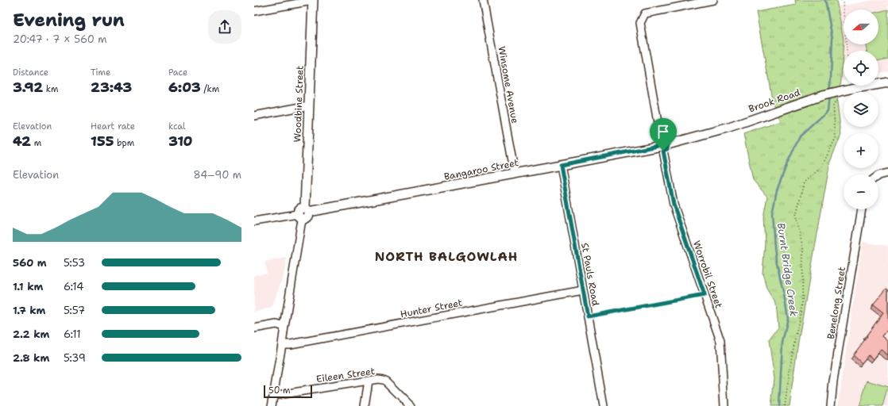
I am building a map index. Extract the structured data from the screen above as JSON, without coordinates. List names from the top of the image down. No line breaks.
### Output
{"streets":{"street":["Winsome Avenue","Brook Road","Woodbine Street","Bangaroo Street","St Pauls Road","Worrobil Street","Benelong Street","Hunter Street","Eileen Street"]},"crossings":[["Winsome Avenue","Bangaroo Street"],["Brook Road","Bangaroo Street"],["Brook Road","Worrobil Street"],["Woodbine Street","Bangaroo Street"],["Bangaroo Street","St Pauls Road"],["Bangaroo Street","Worrobil Street"],["St Pauls Road","Hunter Street"]],"districts":["NORTH BALGOWLAH"],"water":["Burnt Bridge Creek"],"scale_bar":"50 m","north":"left","page":{"heading":["Evening run","20:47 · 7 × 560 m"],"map_buttons":["+","−"],"stats":[["Distance","3.92 km"],["Time","23:43"],["Pace","6:03 /km"],["Elevation","42 m"],["Heart rate","155 bpm"],["kcal","310"]],"chart":["Elevation","84–90 m"],"list":[{"name":"560 m","note":"5:53"},{"name":"1.1 km","note":"6:14"},{"name":"1.7 km","note":"5:57"},{"name":"2.2 km","note":"6:11"},{"name":"2.8 km","note":"5:39"}],"scale":"50 m"}}
